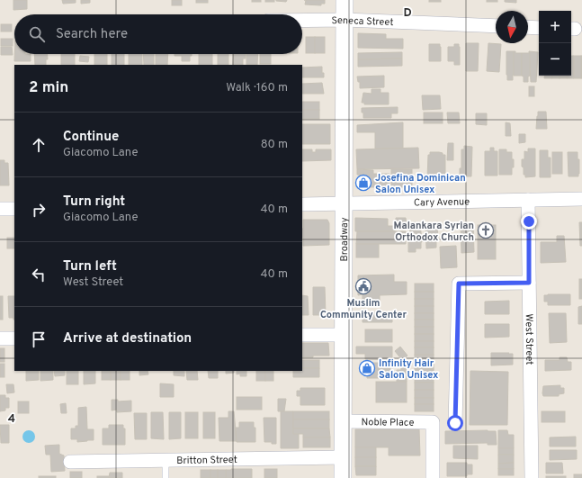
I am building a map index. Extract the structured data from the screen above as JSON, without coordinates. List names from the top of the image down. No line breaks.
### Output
{"streets":{"street":["Seneca Street","Cary Avenue","Broadway","West Street","Noble Place","Britton Street"]},"crossings":[["Seneca Street","Broadway"],["Cary Avenue","Broadway"],["Cary Avenue","West Street"],["Broadway","Noble Place"],["Broadway","Britton Street"]],"places":{"shop":["Josefina Dominican Salon Unisex","Infinity Hair Salon Unisex"],"church":["Malankara Syrian Orthodox Church"],"public building":["Muslim Community Center"]},"north":"bottom","page":{"map_buttons":["+","−"],"search":"Search here","heading":["2 min","Walk · 160 m"],"list":[["Continue","Giacomo Lane","80 m"],["Turn right","Giacomo Lane","40 m"],["Turn left","West Street","40 m"],"Arrive at destination"]},"grid":{"columns":["D"],"rows":["4"]}}
